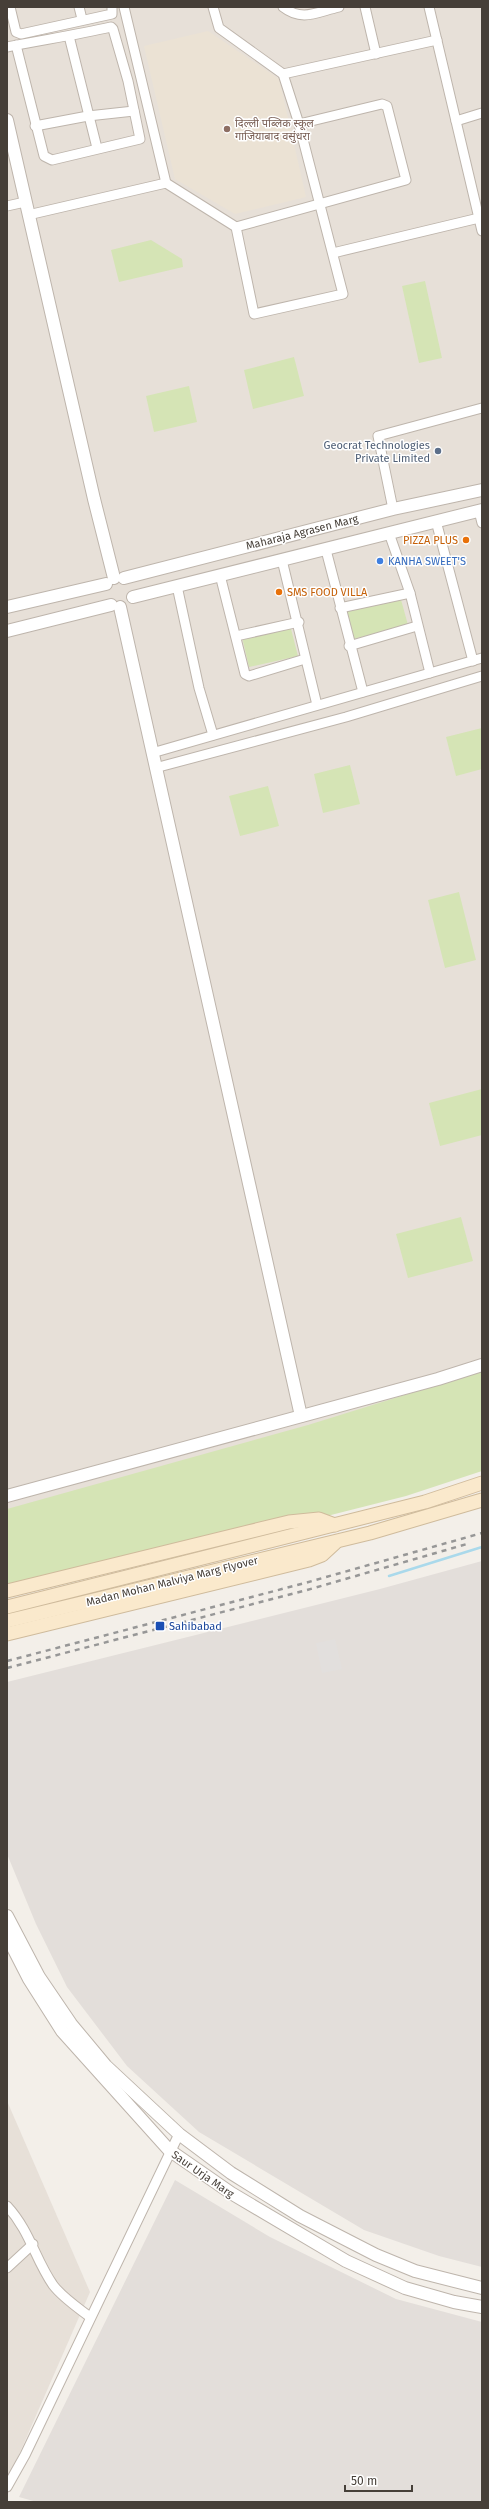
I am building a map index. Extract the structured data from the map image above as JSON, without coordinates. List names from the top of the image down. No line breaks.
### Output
{"streets":{"main road":["Madan Mohan Malviya Marg Flyover"],"street":["Maharaja Agrasen Marg","Saur Urja Marg"]},"places":{"other":["दिल्ली पब्लिक स्कूल गाजियाबाद वसुंधरा","Geocrat Technologies Private Limited","PIZZA PLUS","KANHA SWEET'S","SMS FOOD VILLA"],"transit":["Sahibabad"]},"scale_bar":"50 m"}
